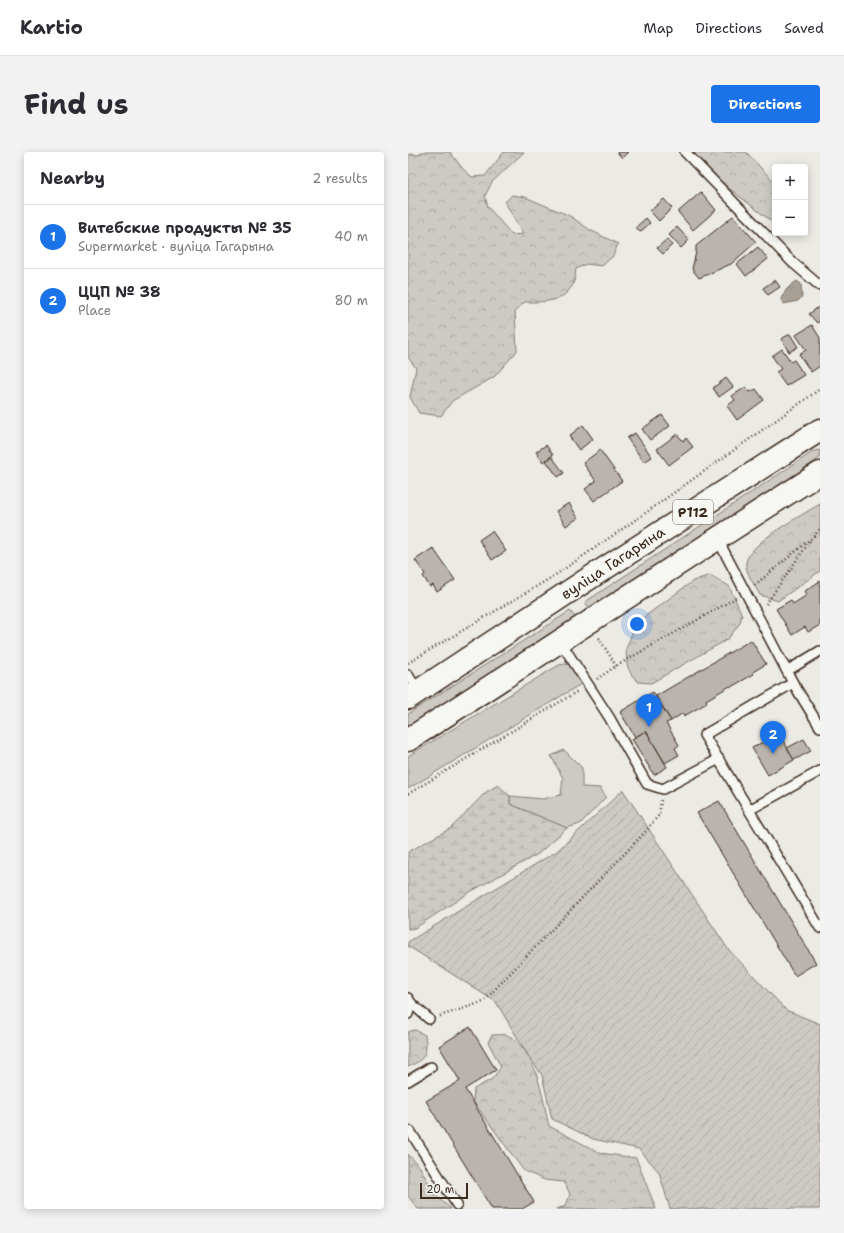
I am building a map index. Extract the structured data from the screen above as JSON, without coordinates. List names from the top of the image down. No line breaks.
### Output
{"streets":{"main road":["Р112","вуліца Гагарына"]},"scale_bar":"20 m","page":{"header":"Kartio","nav":["Map","Directions","Saved"],"title":"Find us","buttons":"Directions","heading":["Nearby","2 results"],"map_buttons":["+","−"],"list":[{"mark":"1","name":"Витебские продукты № 35","note":"Supermarket · вуліца Гагарына","value":"40 m"},{"mark":"2","name":"ЦЦП № 38","note":"Place","value":"80 m"}],"pins":["1","2"],"scale":"20 m"}}
